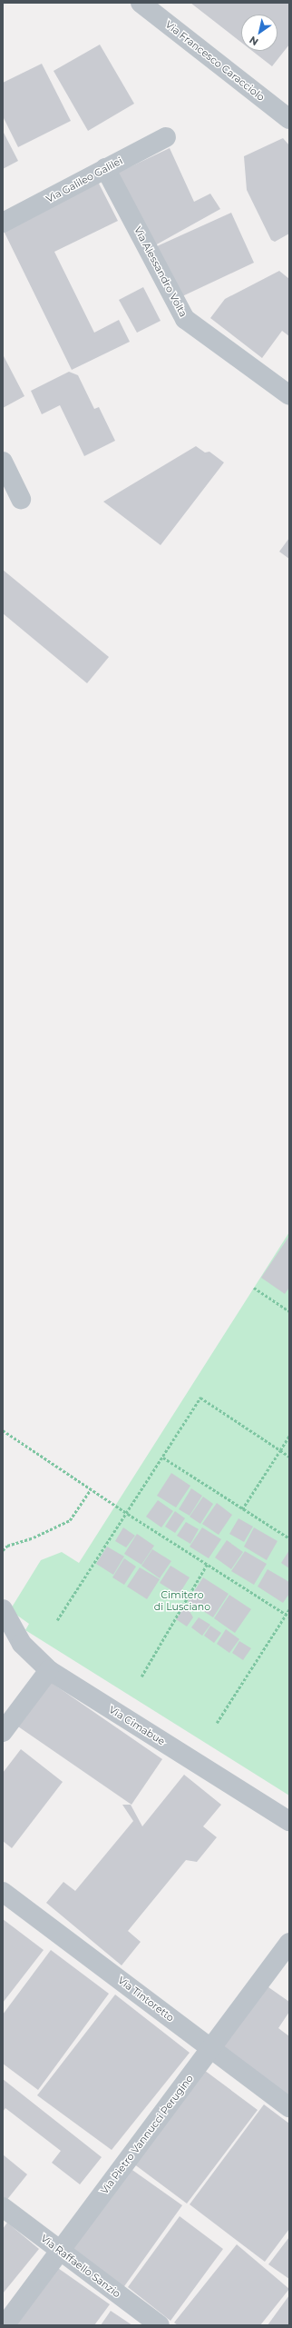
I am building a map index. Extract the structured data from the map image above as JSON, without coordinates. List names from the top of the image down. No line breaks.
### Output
{"streets":{"street":["Via Francesco Caracciolo","Via Galileo Galilei","Via Alessandro Volta","Via Cimabue","Via Tintoretto","Via Pietro Vannucci Perugino","Via Raffaello Sanzio"]},"crossings":[["Via Galileo Galilei","Via Alessandro Volta"],["Via Tintoretto","Via Pietro Vannucci Perugino"],["Via Pietro Vannucci Perugino","Via Raffaello Sanzio"]],"parks":["Cimitero di Lusciano"],"north":"bottom left"}
